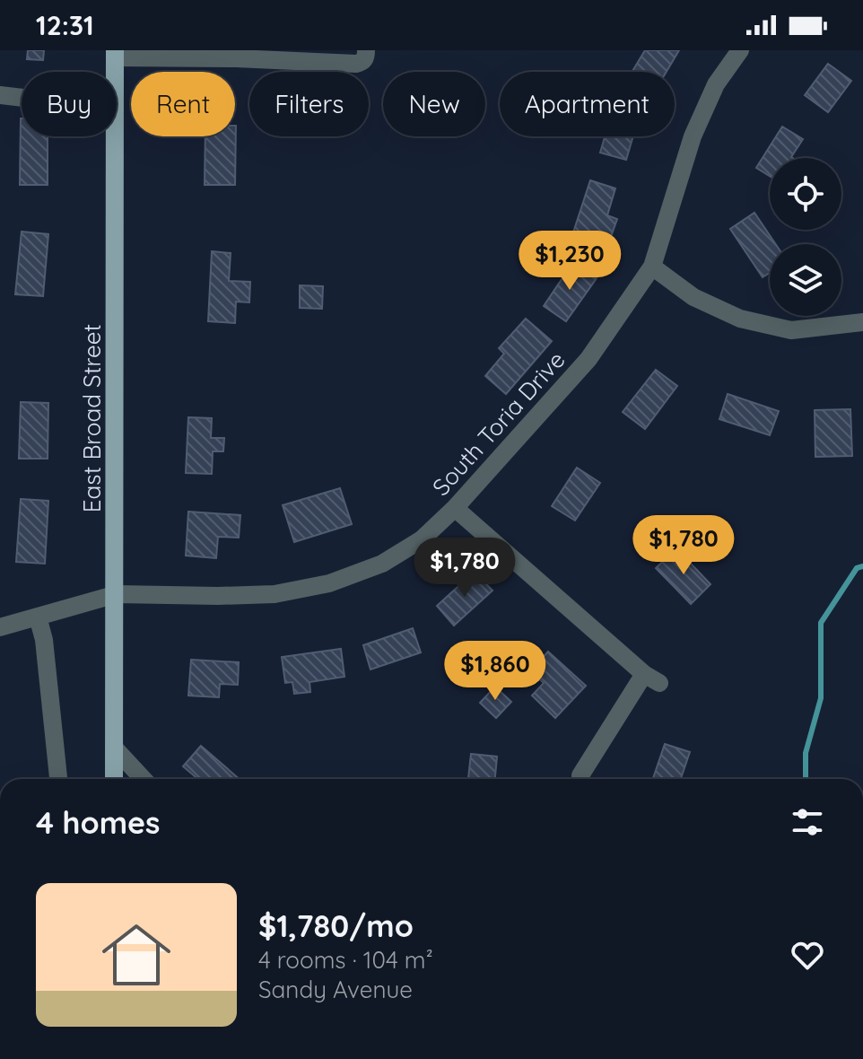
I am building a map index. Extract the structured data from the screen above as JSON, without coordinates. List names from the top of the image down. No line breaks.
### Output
{"streets":{"main road":["East Broad Street"],"street":["South Toria Drive"]},"crossings":[["East Broad Street","South Toria Drive"]],"page":{"status":"12:31","chip":["Buy","Rent","Filters","New","Apartment"],"price":["$1,230","$1,780","$1,780","$1,860"],"heading":"4 homes","list":[{"name":"$1,780/mo","note":"4 rooms · 104 m² · Sandy Avenue"}]}}
